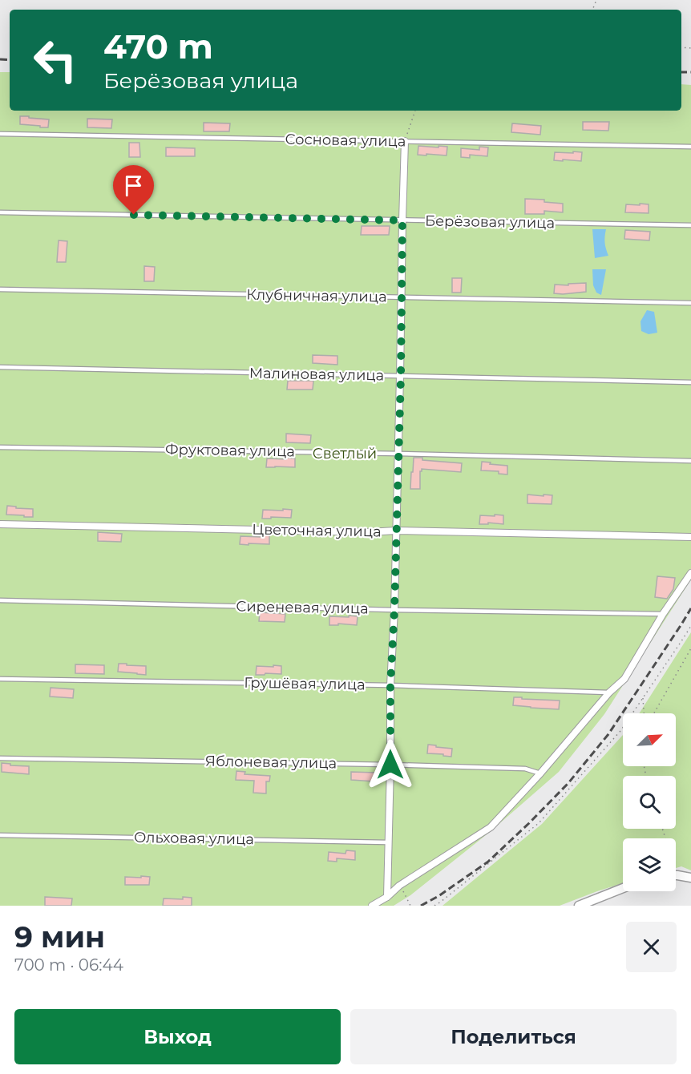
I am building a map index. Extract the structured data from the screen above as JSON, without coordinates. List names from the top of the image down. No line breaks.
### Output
{"streets":{"street":["Цветочная улица"],"lane":["Сосновая улица","Берёзовая улица","Клубничная улица","Малиновая улица","Фруктовая улица","Сиреневая улица","Грушёвая улица","Яблоневая улица","Ольховая улица"]},"parks":["Светлый"],"north":"top right","page":{"turn":["470 m","Берёзовая улица"],"heading":["9 мин","700 m · 06:44"],"buttons":["Выход","Поделиться"]}}
